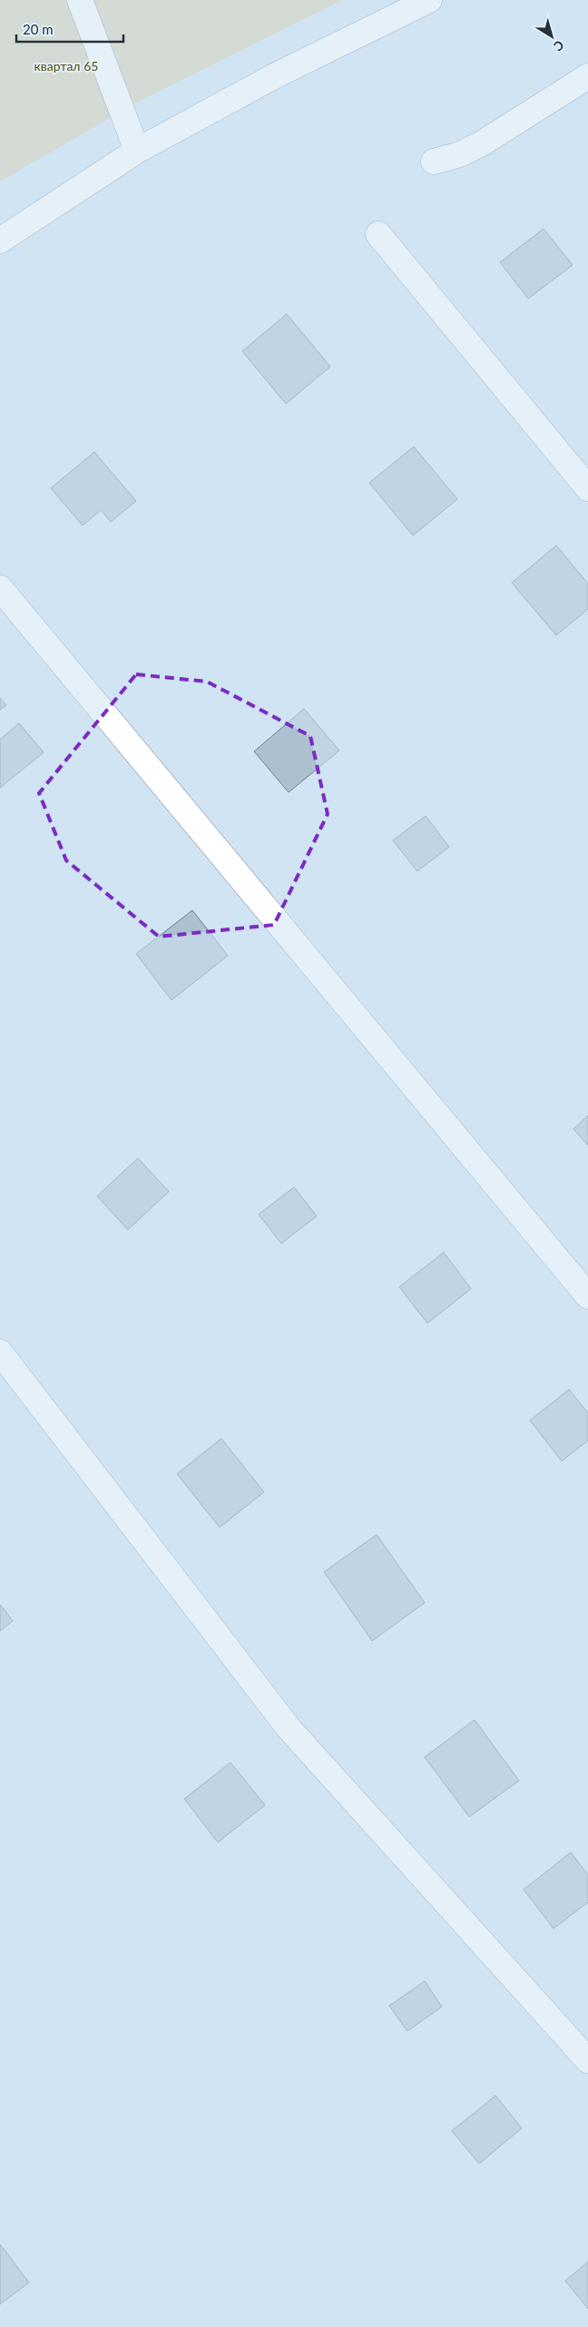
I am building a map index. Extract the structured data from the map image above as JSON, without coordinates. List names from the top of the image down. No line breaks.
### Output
{"parks":["квартал 65"],"scale_bar":"20 m","north":"bottom right"}
